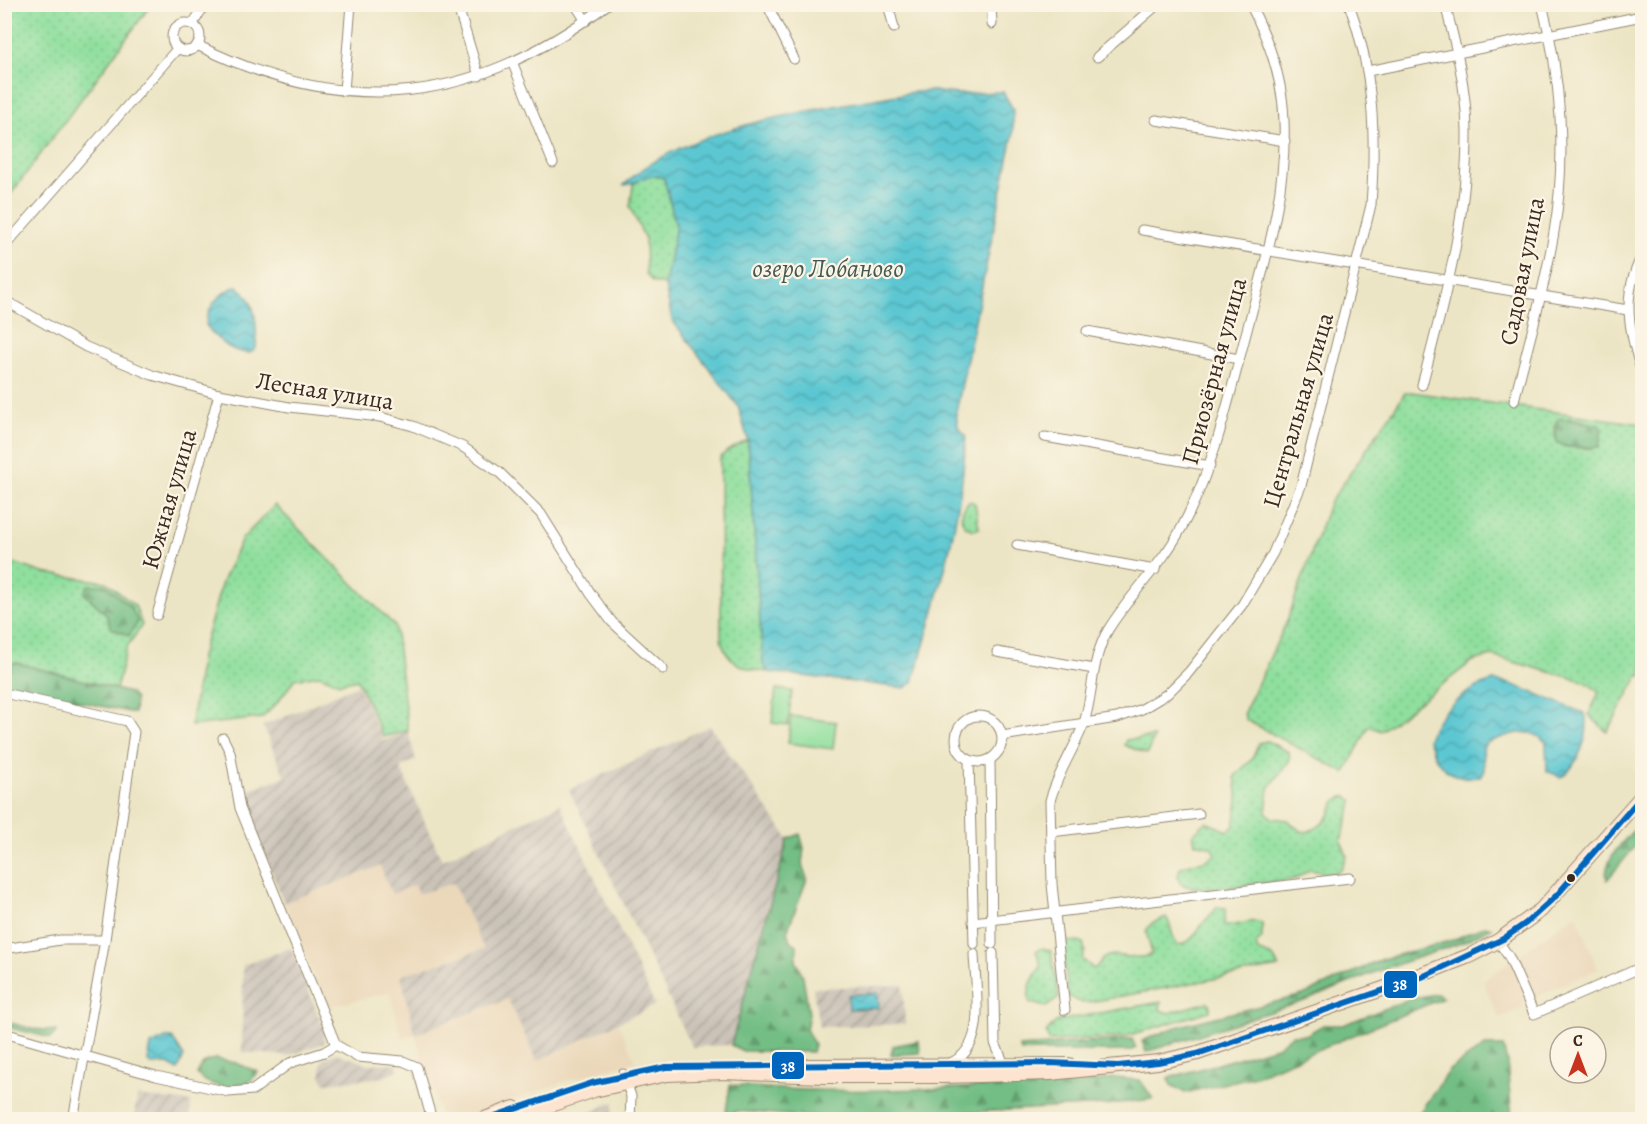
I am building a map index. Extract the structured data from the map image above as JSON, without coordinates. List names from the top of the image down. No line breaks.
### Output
{"streets":{"street":["Садовая улица","Приозёрная улица","Лесная улица","Центральная улица","Южная улица"]},"crossings":[["Приозёрная улица","Центральная улица"],["Лесная улица","Южная улица"]],"water":["озеро Лобаново"],"lines":["transit line 38"],"north":"top"}
